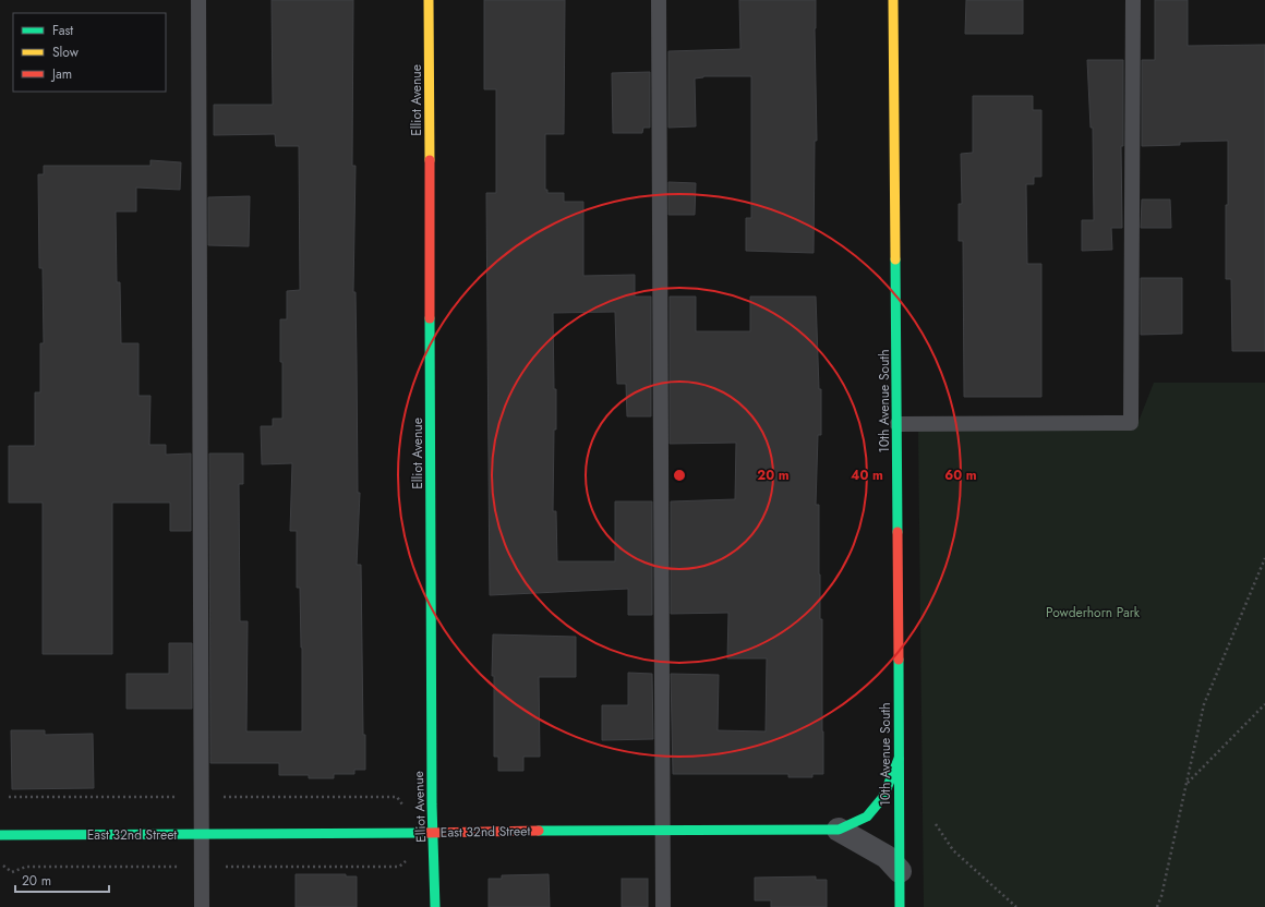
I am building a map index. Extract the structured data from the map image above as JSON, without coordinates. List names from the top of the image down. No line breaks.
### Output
{"streets":{"street":["Elliot Avenue","10th Avenue South","East 32nd Street"]},"crossings":[["Elliot Avenue","East 32nd Street"],["10th Avenue South","East 32nd Street"]],"parks":["Powderhorn Park"],"legend":["Fast","Slow","Jam"],"scale_bar":"20 m","rings":["20 m","40 m","60 m"]}
